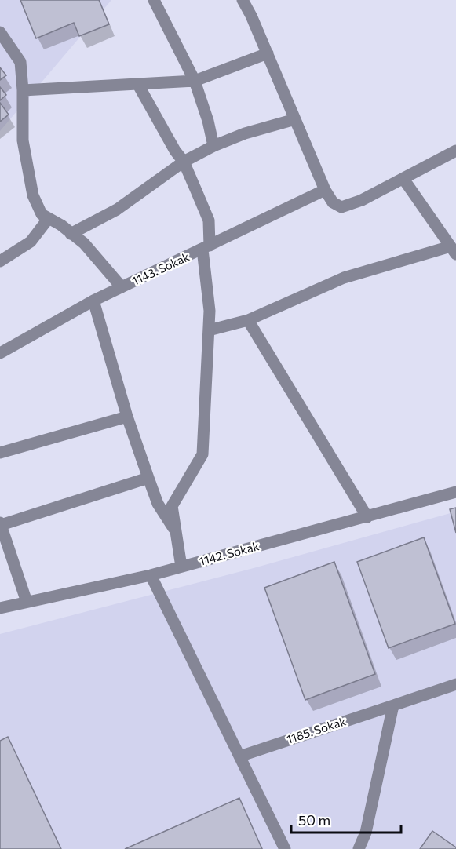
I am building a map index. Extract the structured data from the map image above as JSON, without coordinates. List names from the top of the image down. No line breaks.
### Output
{"streets":{"street":["1143. Sokak","1142. Sokak","1185. Sokak"]},"scale_bar":"50 m"}
